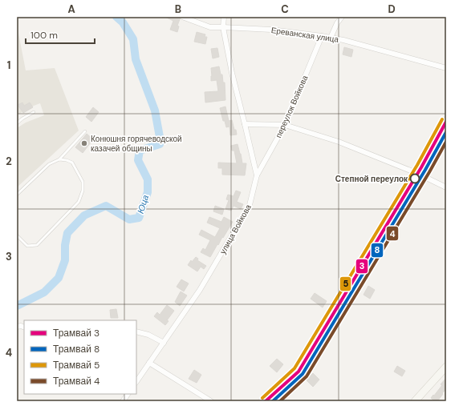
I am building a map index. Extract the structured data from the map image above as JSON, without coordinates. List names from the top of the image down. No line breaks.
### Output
{"streets":{"street":["Ереванская улица","переулок Войкова","улица Войкова"]},"crossings":[["Ереванская улица","переулок Войкова"],["Ереванская улица","улица Войкова"],["переулок Войкова","улица Войкова"]],"water":["Юца"],"places":["Конюшня горячеводской казачей общины","Степной переулок"],"lines":["tram line 5","tram line 3","tram line 8","tram line 4"],"legend":["Трамвай 3","Трамвай 8","Трамвай 5","Трамвай 4"],"scale_bar":"100 m","grid":{"columns":["A","B","C","D"],"rows":["1","2","3","4"]}}
